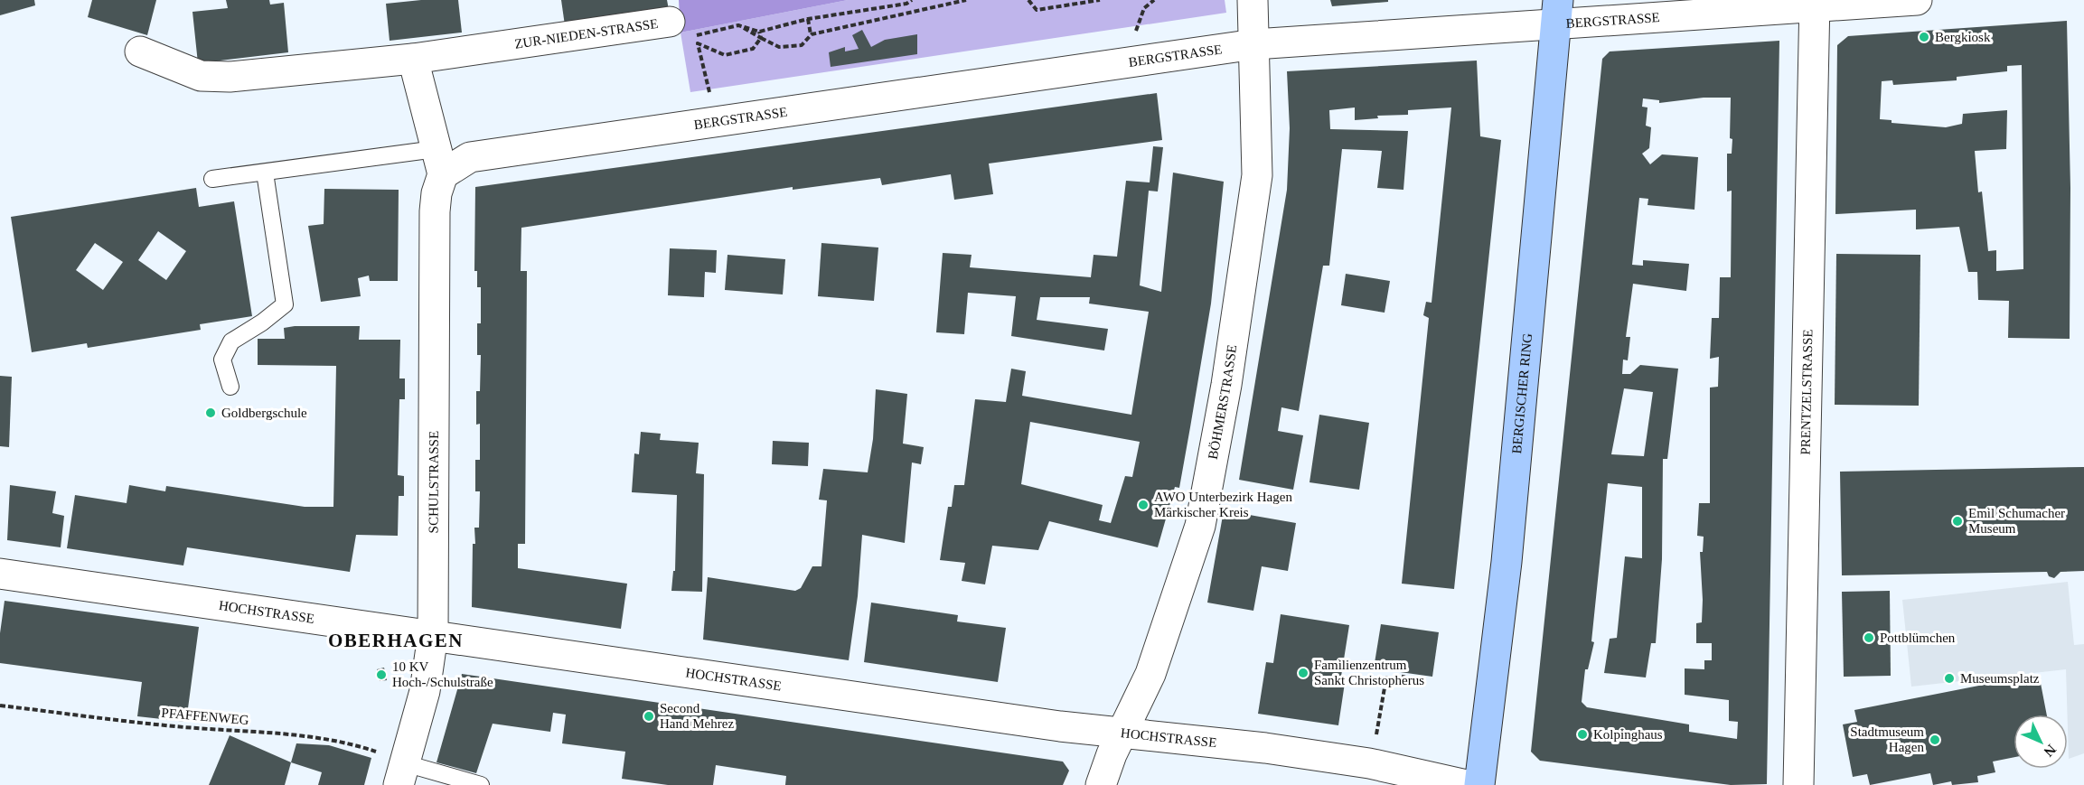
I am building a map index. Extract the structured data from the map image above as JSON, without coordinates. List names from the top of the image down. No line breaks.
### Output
{"streets":{"main road":["BERGISCHER RING"],"street":["BERGSTRASSE","ZUR-NIEDEN-STRASSE","PRENTZELSTRASSE","BÖHMERSTRASSE","SCHULSTRASSE","HOCHSTRASSE"],"path":["PFAFFENWEG"]},"crossings":[["BERGSTRASSE","PRENTZELSTRASSE"],["BERGSTRASSE","BERGISCHER RING"],["BERGSTRASSE","BÖHMERSTRASSE"],["BERGSTRASSE","SCHULSTRASSE"],["BÖHMERSTRASSE","HOCHSTRASSE"],["SCHULSTRASSE","HOCHSTRASSE"],["SCHULSTRASSE","PFAFFENWEG"]],"districts":["OBERHAGEN"],"places":["Bergkiosk","Goldbergschule","AWO Unterbezirk Hagen Märkischer Kreis","Emil Schumacher Museum","Pottblümchen","Familienzentrum Sankt Christopherus","10 KV Hoch-/Schulstraße","Museumsplatz","Second Hand Mehrez","Kolpinghaus","Stadtmuseum Hagen"],"north":"bottom right"}
